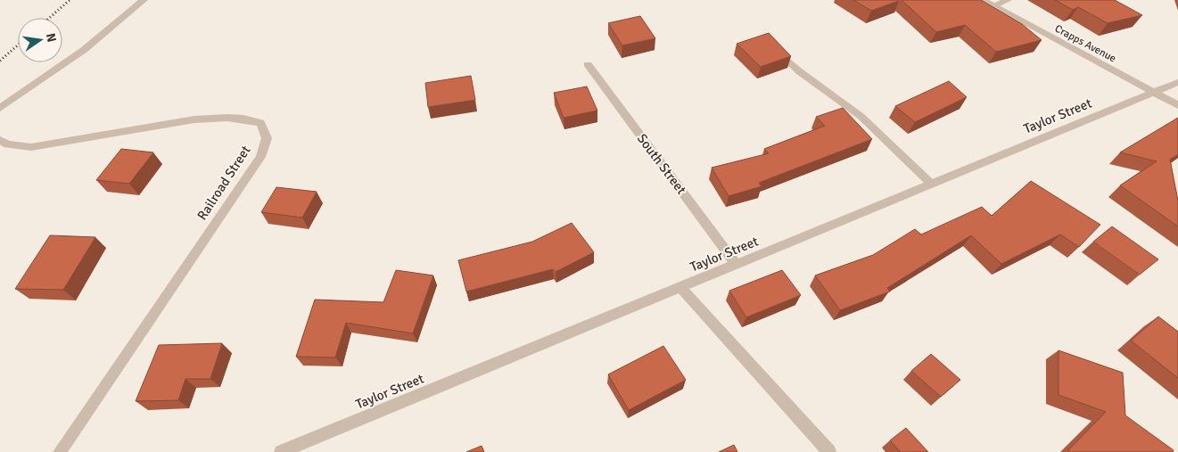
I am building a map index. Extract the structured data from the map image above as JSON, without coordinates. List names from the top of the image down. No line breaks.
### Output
{"streets":{"street":["Crapps Avenue","Taylor Street","South Street","Railroad Street"]},"crossings":[["Crapps Avenue","Taylor Street"],["Taylor Street","South Street"]],"north":"right"}
